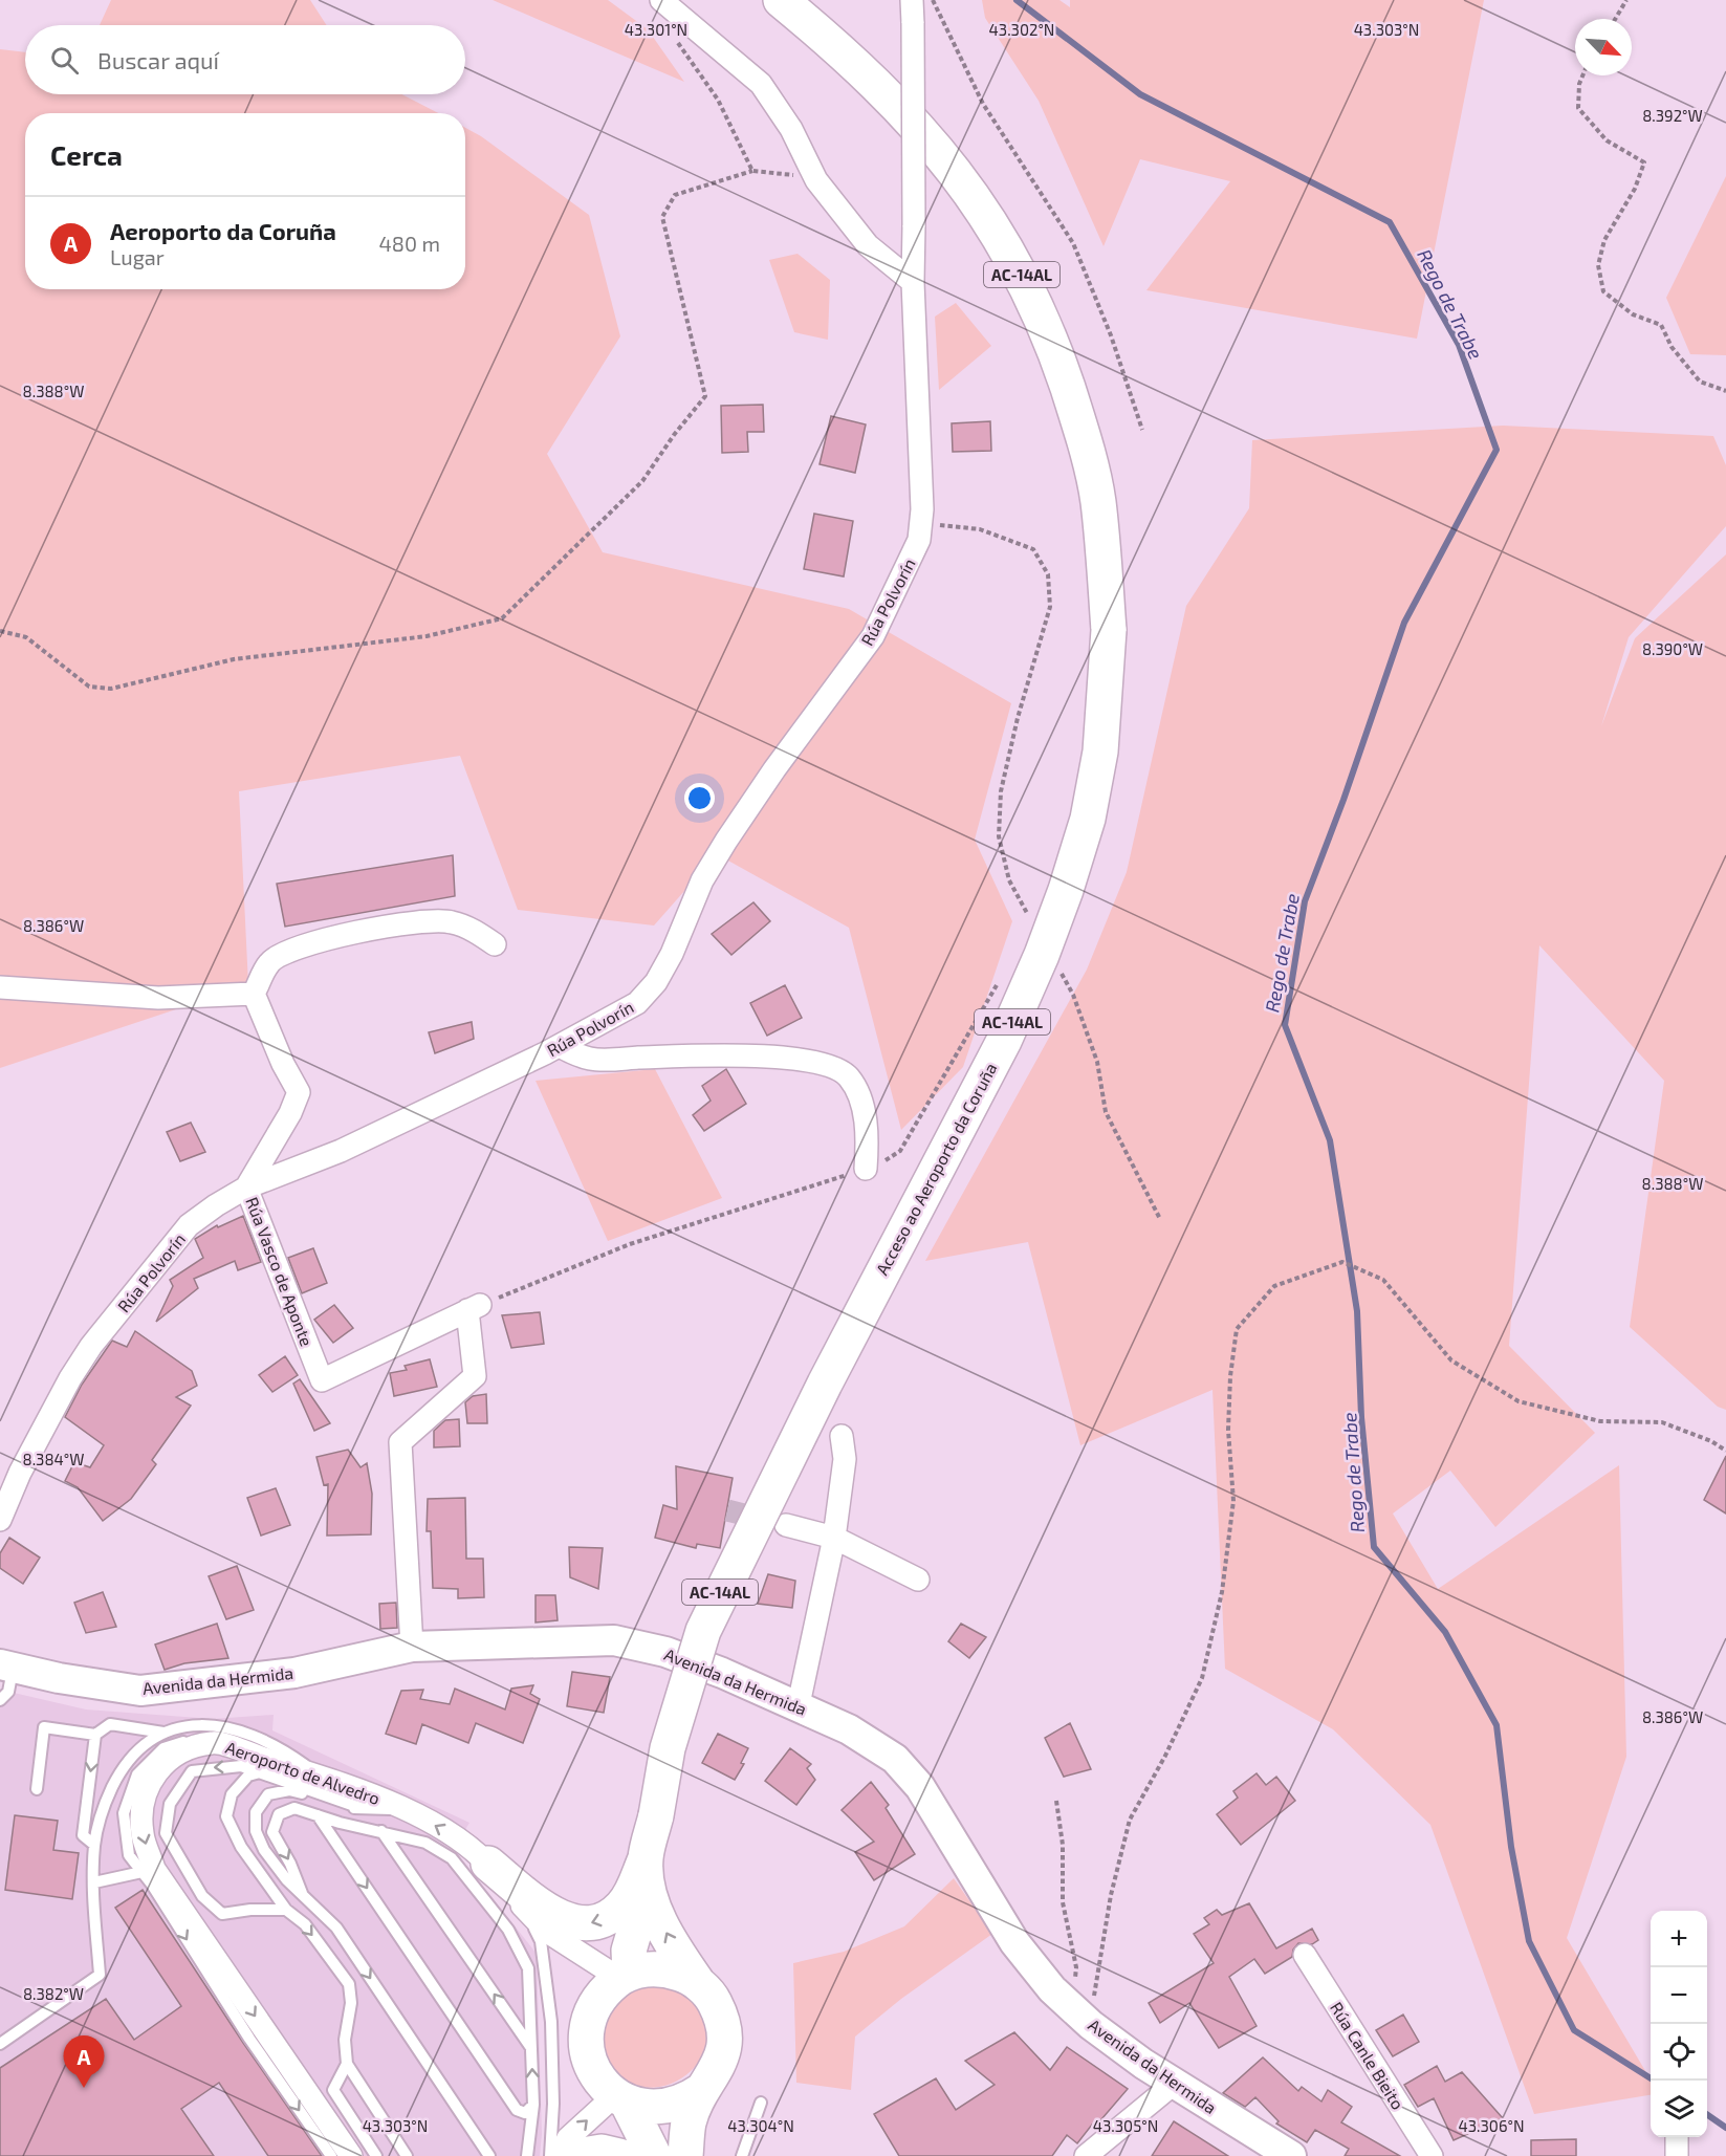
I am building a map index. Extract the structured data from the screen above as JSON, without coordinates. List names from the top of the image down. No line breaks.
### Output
{"streets":{"highway":["AC-14AL","Acceso ao Aeroporto da Coruña"],"street":["Rúa Polvorín","Rúa Vasco de Aponte","Avenida da Hermida","Aeroporto de Alvedro","Rúa Canle Bieito"]},"crossings":[["AC-14AL","Acceso ao Aeroporto da Coruña"],["AC-14AL","Aeroporto de Alvedro"],["Rúa Polvorín","Rúa Vasco de Aponte"],["Acceso ao Aeroporto da Coruña","Aeroporto de Alvedro"]],"water":["Rego de Trabe"],"north":"bottom right","page":{"search":"Buscar aquí","heading":"Cerca","list":[{"mark":"A","name":"Aeroporto da Coruña","note":"Lugar","value":"480 m"}],"map_buttons":["+","−"],"pins":"A"},"coordinates":["43.301°N","43.302°N","43.303°N","8.392°W","8.388°W","8.390°W","8.386°W","8.384°W","8.382°W","43.304°N","43.305°N","43.306°N"]}
